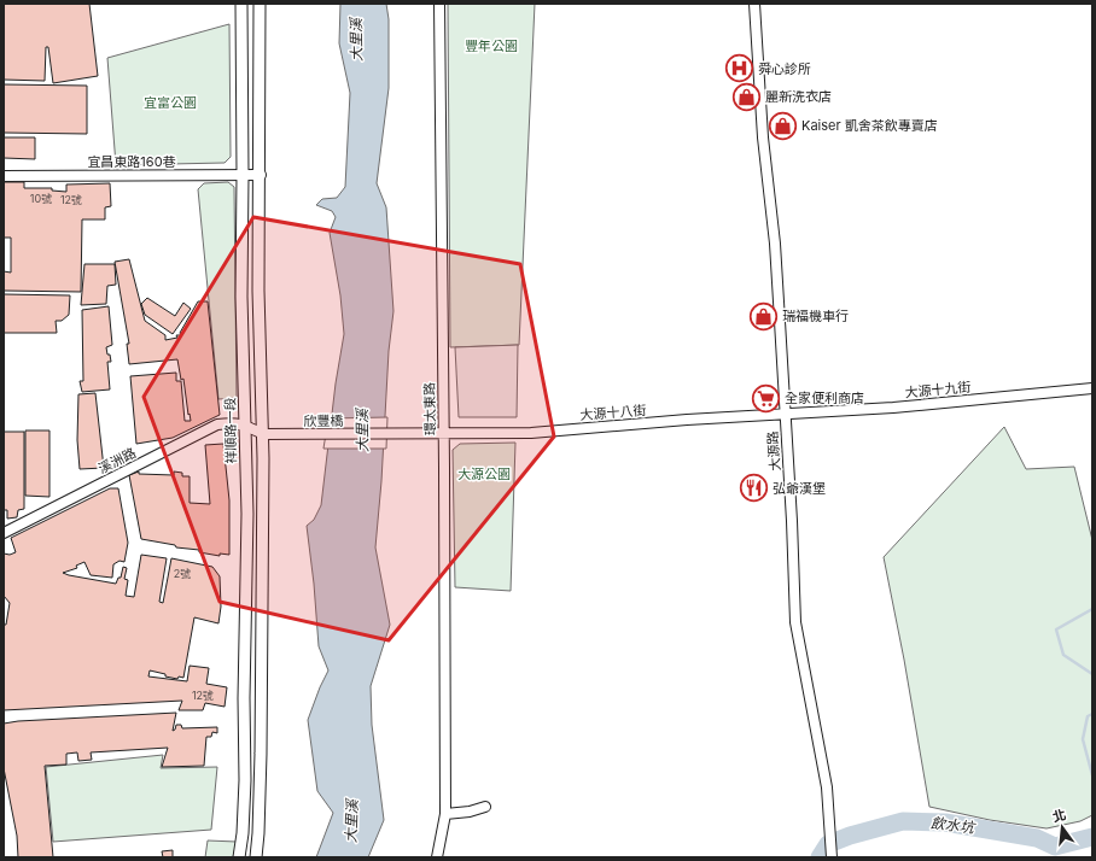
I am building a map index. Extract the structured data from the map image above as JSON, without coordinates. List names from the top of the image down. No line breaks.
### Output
{"streets":{"street":["宜昌東路160巷","大源十九街","環太東路","大源十八街","欣豐橋","祥順路一段","大源路","溪洲路"]},"crossings":[["宜昌東路160巷","祥順路一段"],["大源十九街","大源十八街"],["大源十九街","大源路"],["環太東路","大源十八街"],["環太東路","欣豐橋"],["大源十八街","欣豐橋"],["大源十八街","大源路"],["祥順路一段","溪洲路"]],"water":["大里溪","飲水坑"],"parks":["豐年公園","宜富公園","大源公園"],"places":{"hospital":["舜心診所"],"shop":["麗新洗衣店","Kaiser 凱舍茶飲專賣店","瑞福機車行"],"supermarket":["全家便利商店"],"restaurant":["弘爺漢堡"]},"house_numbers":["10號","12號","2號","12號"],"north":"top"}
